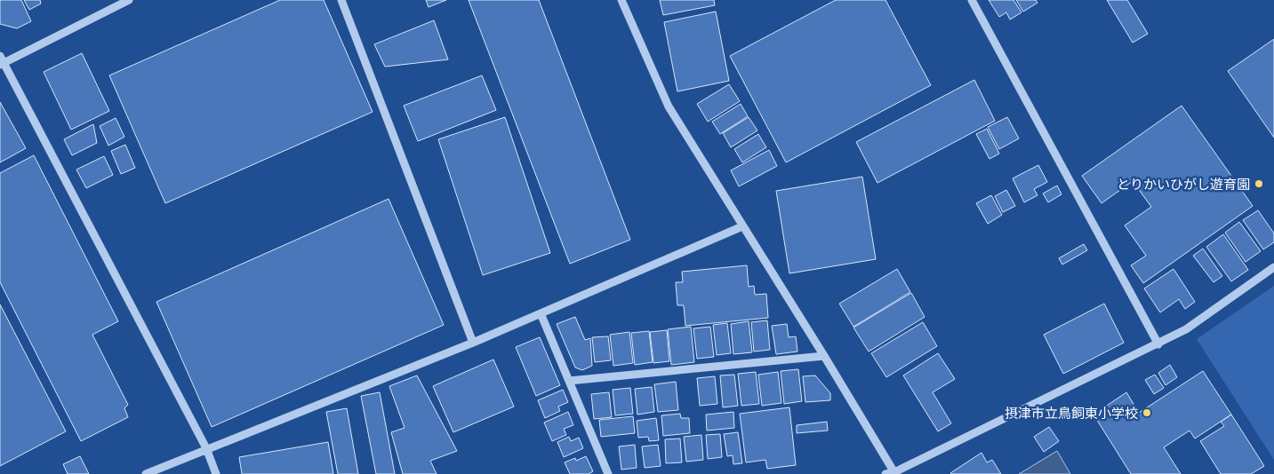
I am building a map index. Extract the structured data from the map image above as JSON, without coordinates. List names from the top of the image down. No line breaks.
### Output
{"places":["とりかいひがし遊育園","摂津市立鳥飼東小学校"]}
